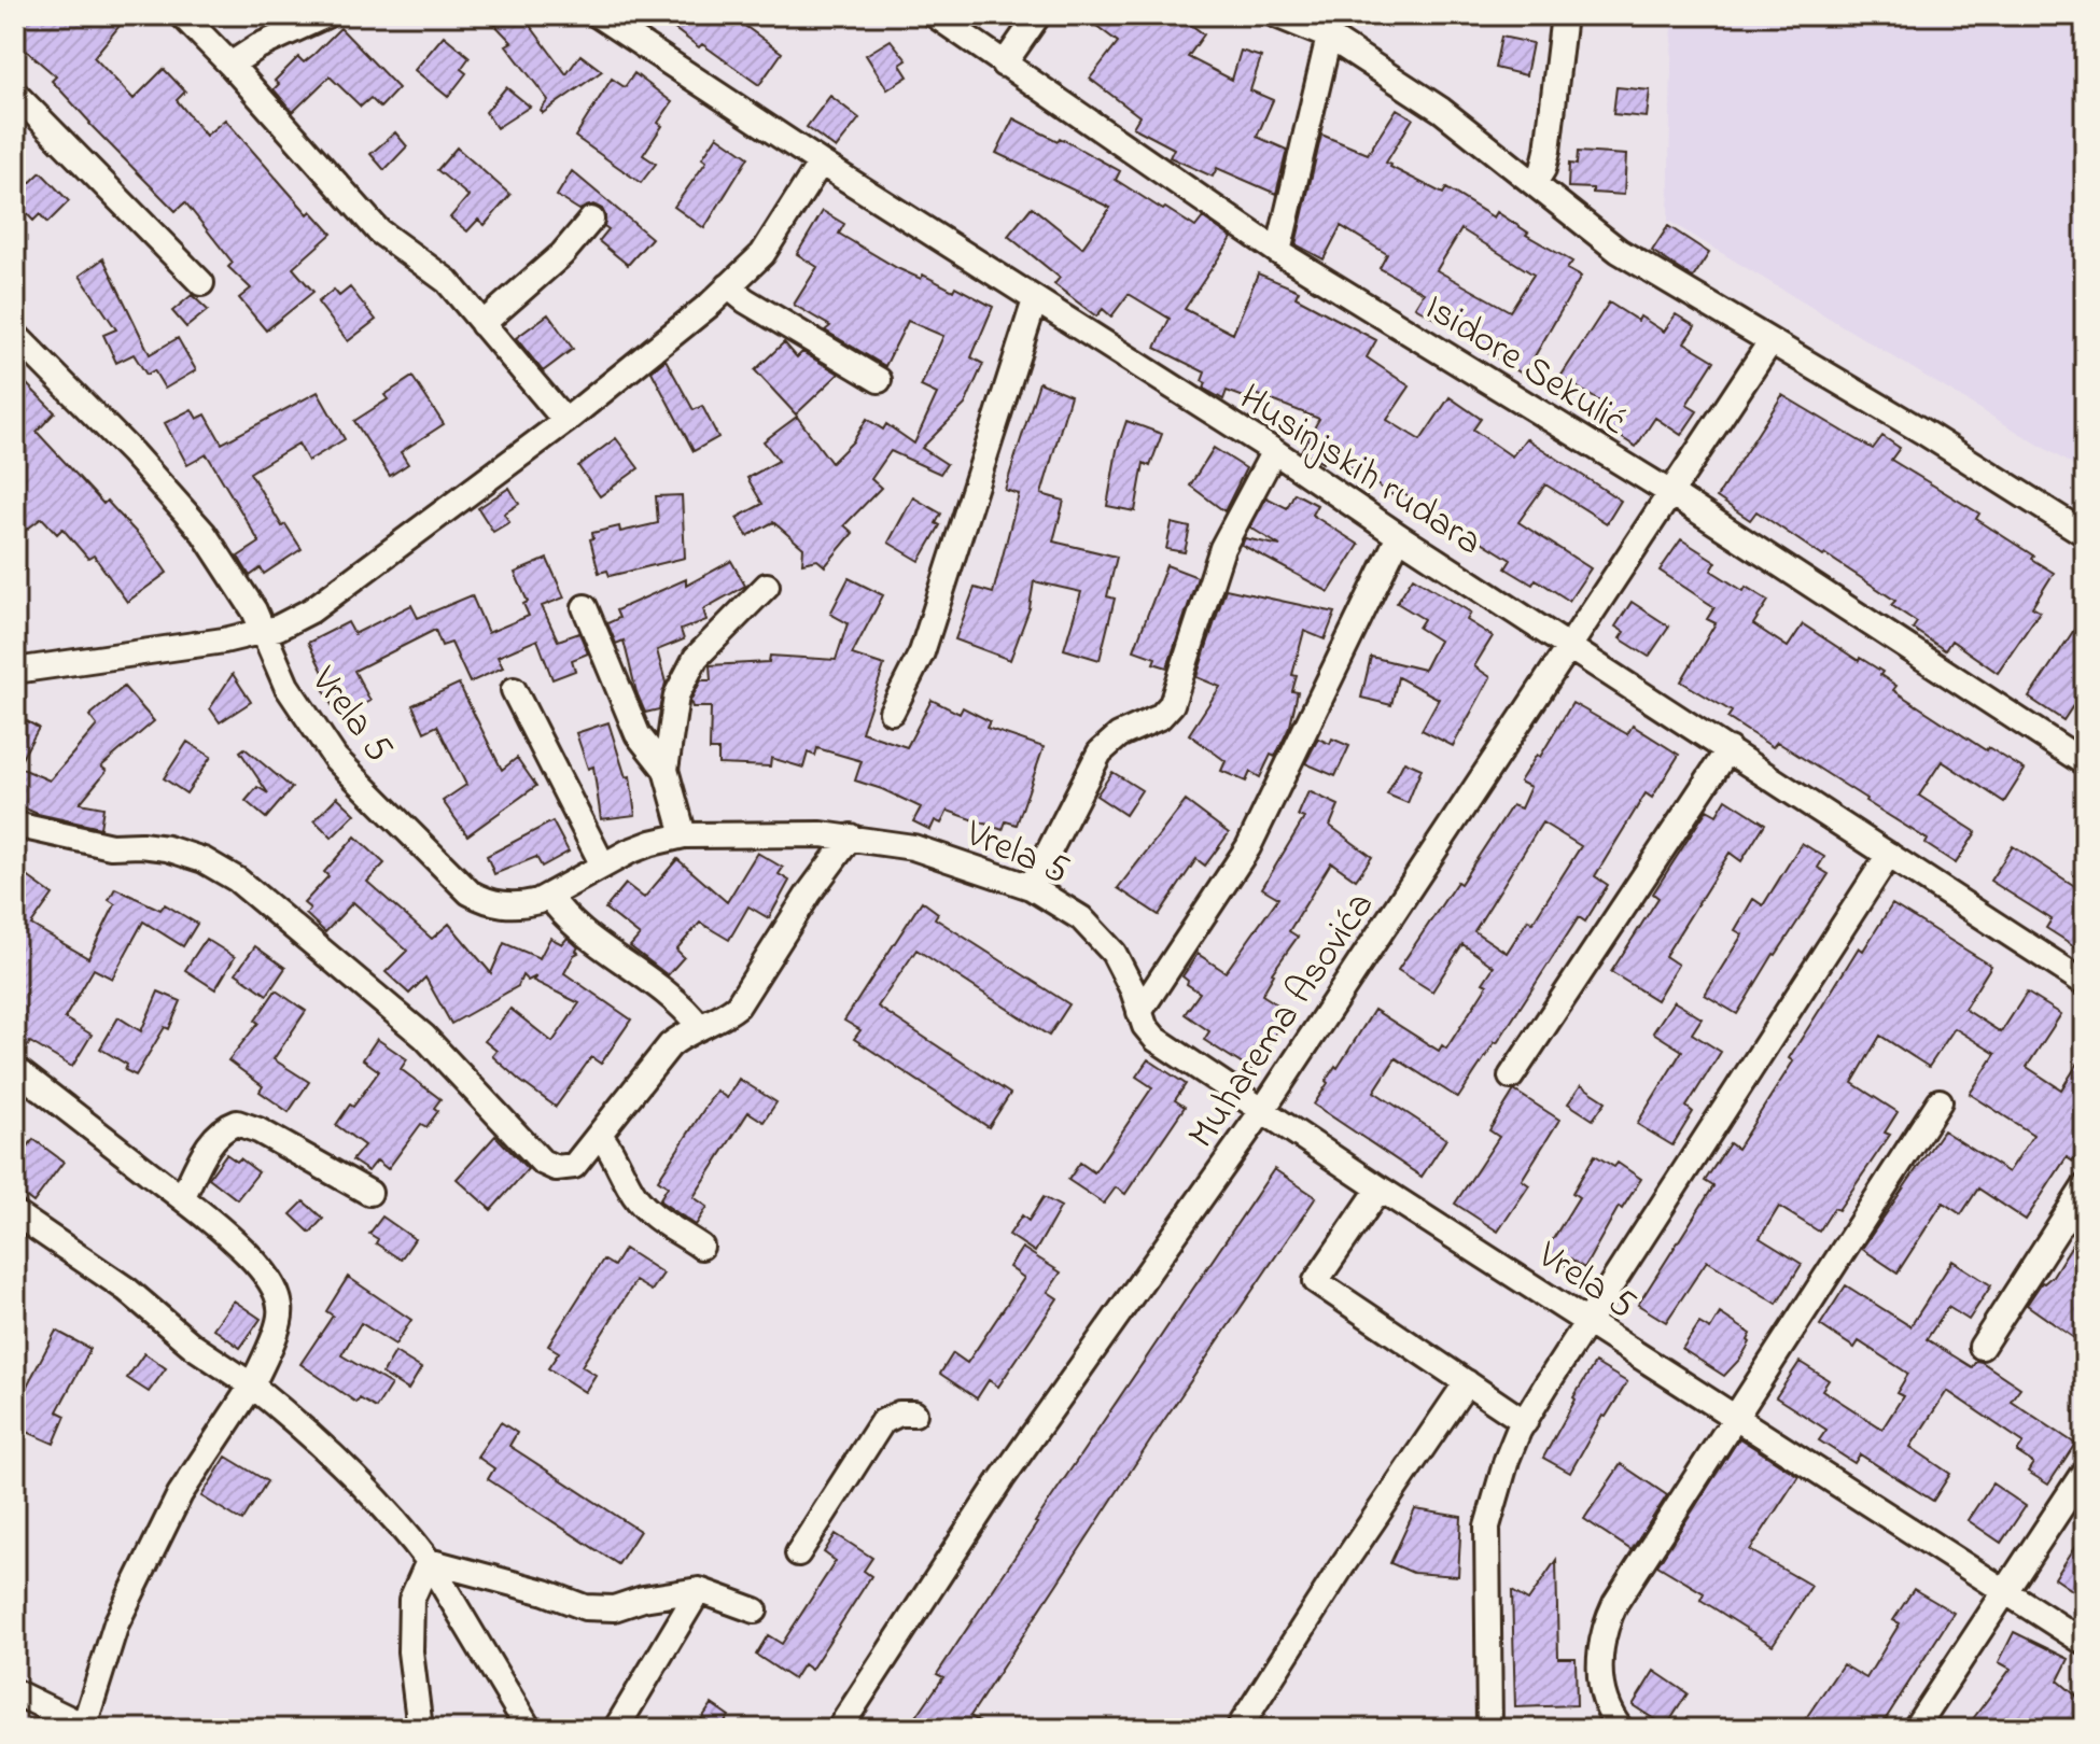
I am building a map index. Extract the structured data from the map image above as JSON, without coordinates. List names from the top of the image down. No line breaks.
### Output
{"streets":{"street":["Isidore Sekulić","Husinjskih rudara","Vrela 5","Muharema Asovića"]},"crossings":[["Isidore Sekulić","Muharema Asovića"],["Husinjskih rudara","Muharema Asovića"],["Vrela 5","Muharema Asovića"]]}
